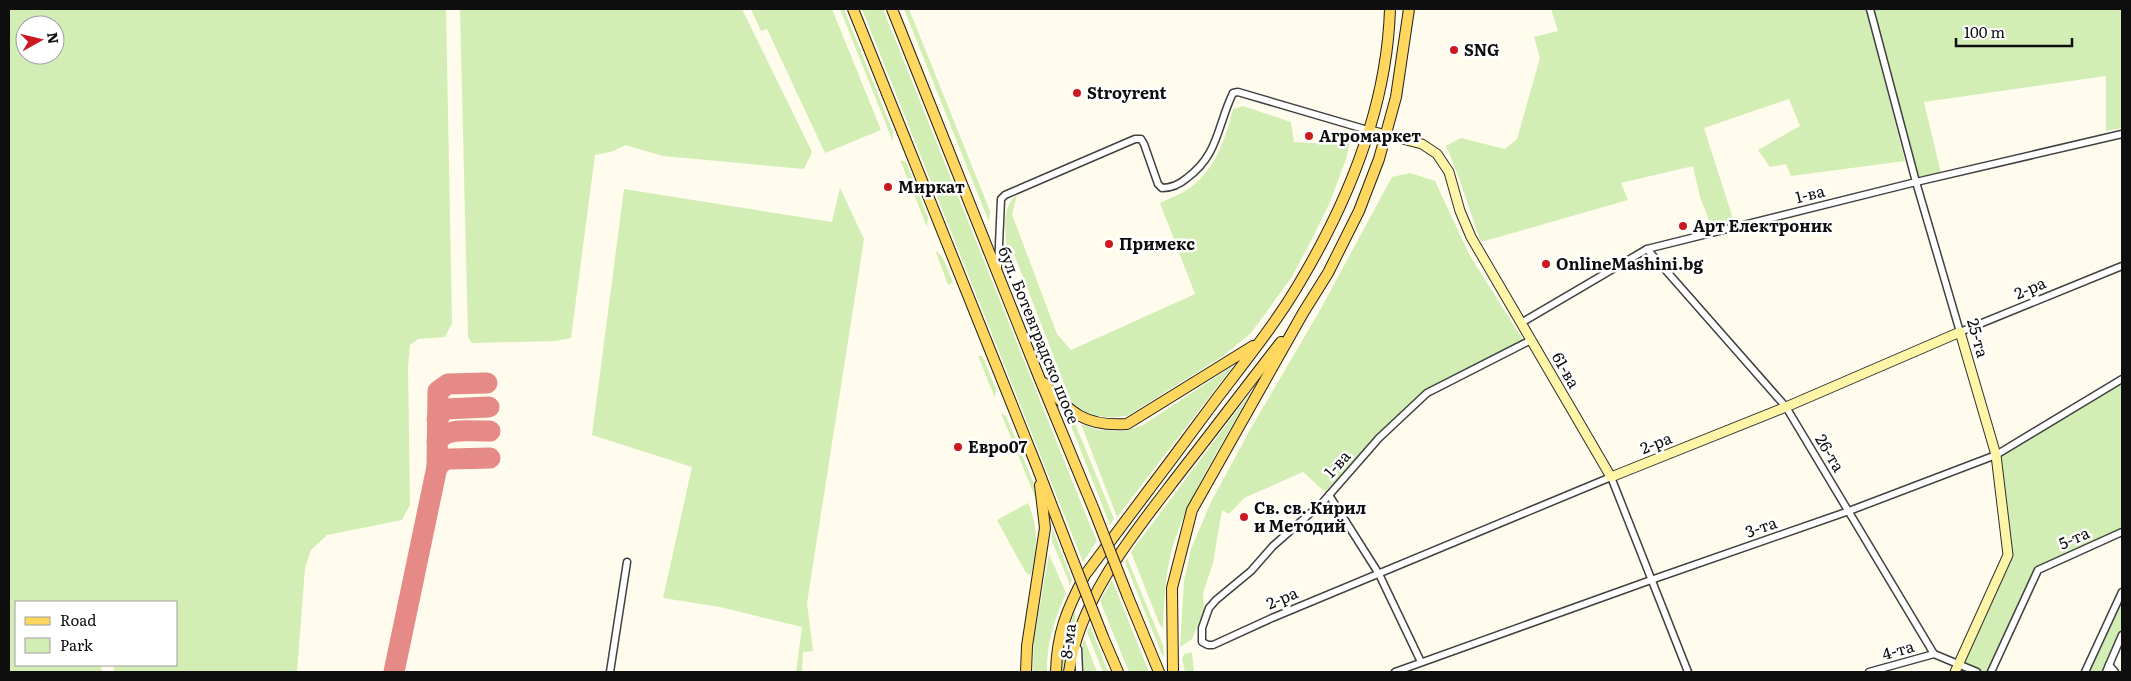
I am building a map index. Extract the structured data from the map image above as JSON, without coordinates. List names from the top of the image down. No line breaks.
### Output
{"streets":{"main road":["бул. Ботевградско шосе"],"street":["1-ва","2-ра","25-та","61-ва","26-та","3-та","5-та","8-ма","4-та"]},"crossings":[["1-ва","2-ра"],["1-ва","25-та"],["1-ва","61-ва"],["1-ва","26-та"],["2-ра","25-та"],["2-ра","61-ва"],["2-ра","26-та"],["25-та","3-та"],["61-ва","3-та"],["26-та","3-та"],["26-та","4-та"]],"places":["SNG","Stroyrent","Агромаркет","Миркат","Арт Електроник","Примекс","ОnlineMashini.bg","Евро07","Св. св. Кирил и Методий"],"legend":["Road","Park"],"scale_bar":"100 m","north":"right"}
